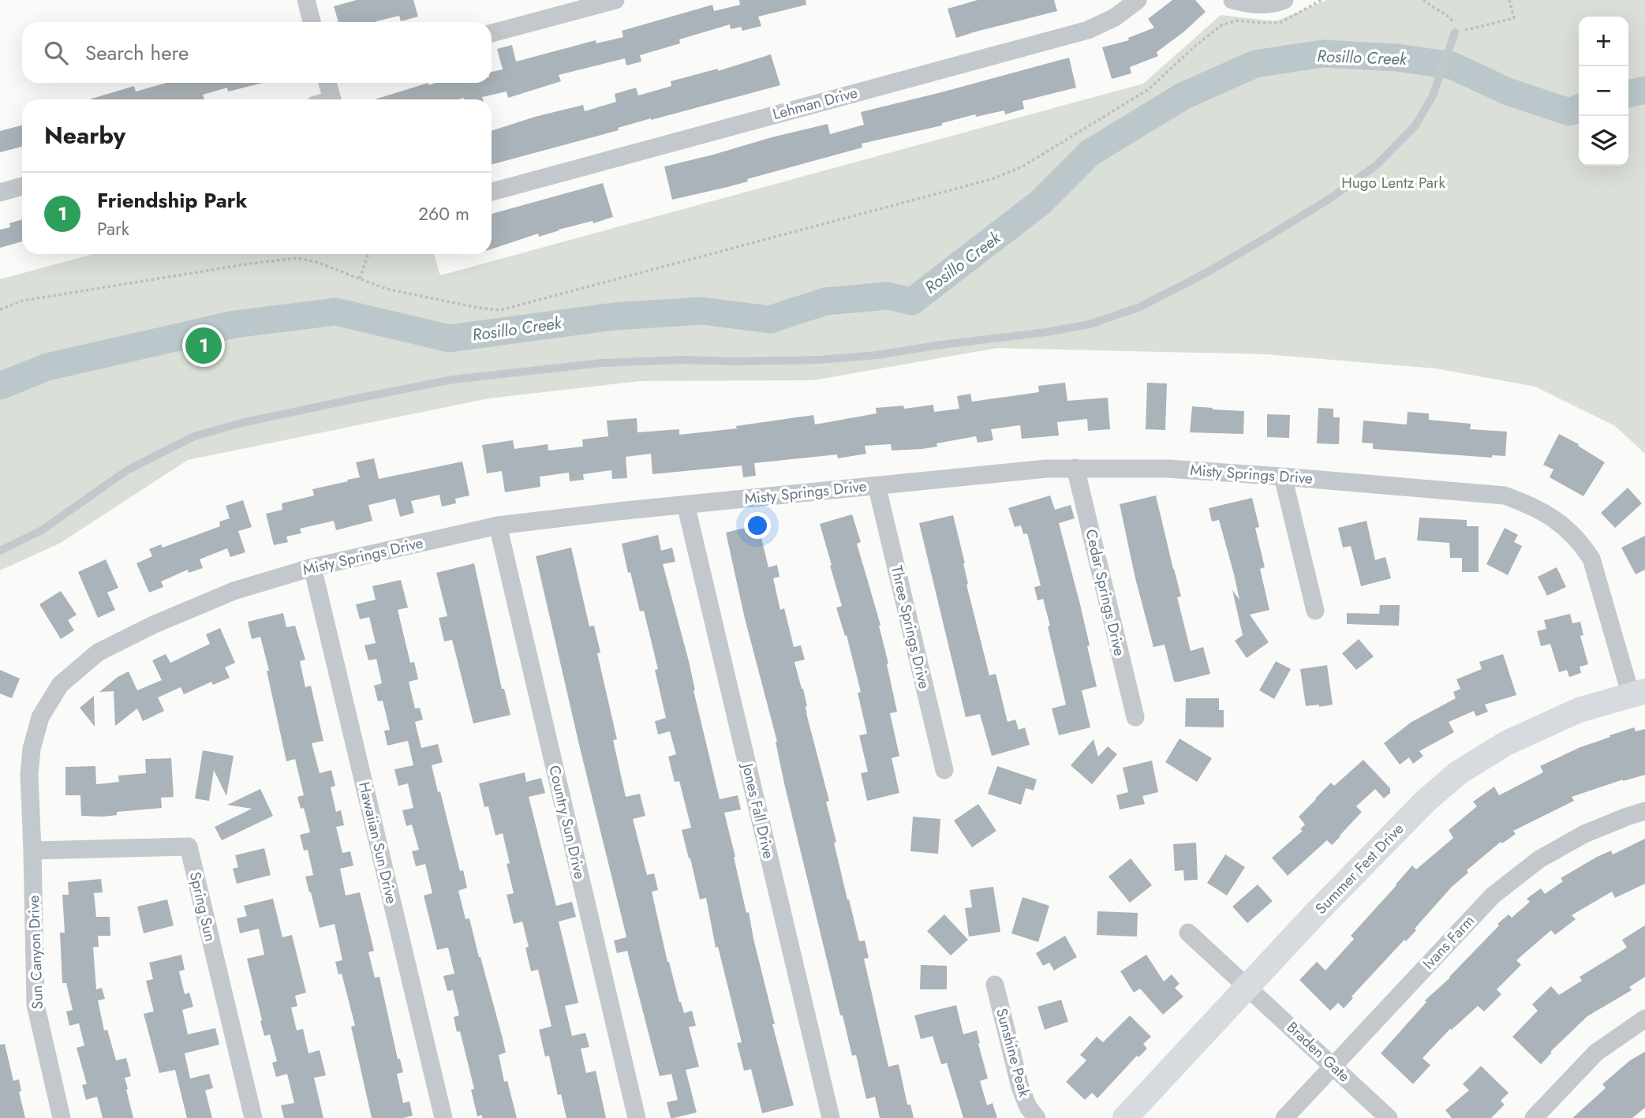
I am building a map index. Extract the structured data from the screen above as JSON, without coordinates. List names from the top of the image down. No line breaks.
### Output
{"streets":{"street":["Lehman Drive","Misty Springs Drive","Cedar Springs Drive","Three Springs Drive","Jones Fall Drive","Country Sun Drive","Hawaiian Sun Drive","Summer Fest Drive","Spring Sun","Ivans Farm","Sun Canyon Drive","Braden Gate","Sunshine Peak"]},"crossings":[["Misty Springs Drive","Cedar Springs Drive"],["Misty Springs Drive","Three Springs Drive"],["Misty Springs Drive","Jones Fall Drive"],["Misty Springs Drive","Country Sun Drive"],["Misty Springs Drive","Hawaiian Sun Drive"],["Misty Springs Drive","Summer Fest Drive"],["Misty Springs Drive","Spring Sun"],["Misty Springs Drive","Sun Canyon Drive"],["Summer Fest Drive","Braden Gate"],["Spring Sun","Sun Canyon Drive"],["Ivans Farm","Braden Gate"]],"water":["Rosillo Creek"],"parks":["Hugo Lentz Park"],"page":{"map_buttons":["+","−"],"search":"Search here","heading":"Nearby","list":[{"mark":"1","name":"Friendship Park","note":"Park","value":"260 m"}],"pins":"1"}}
